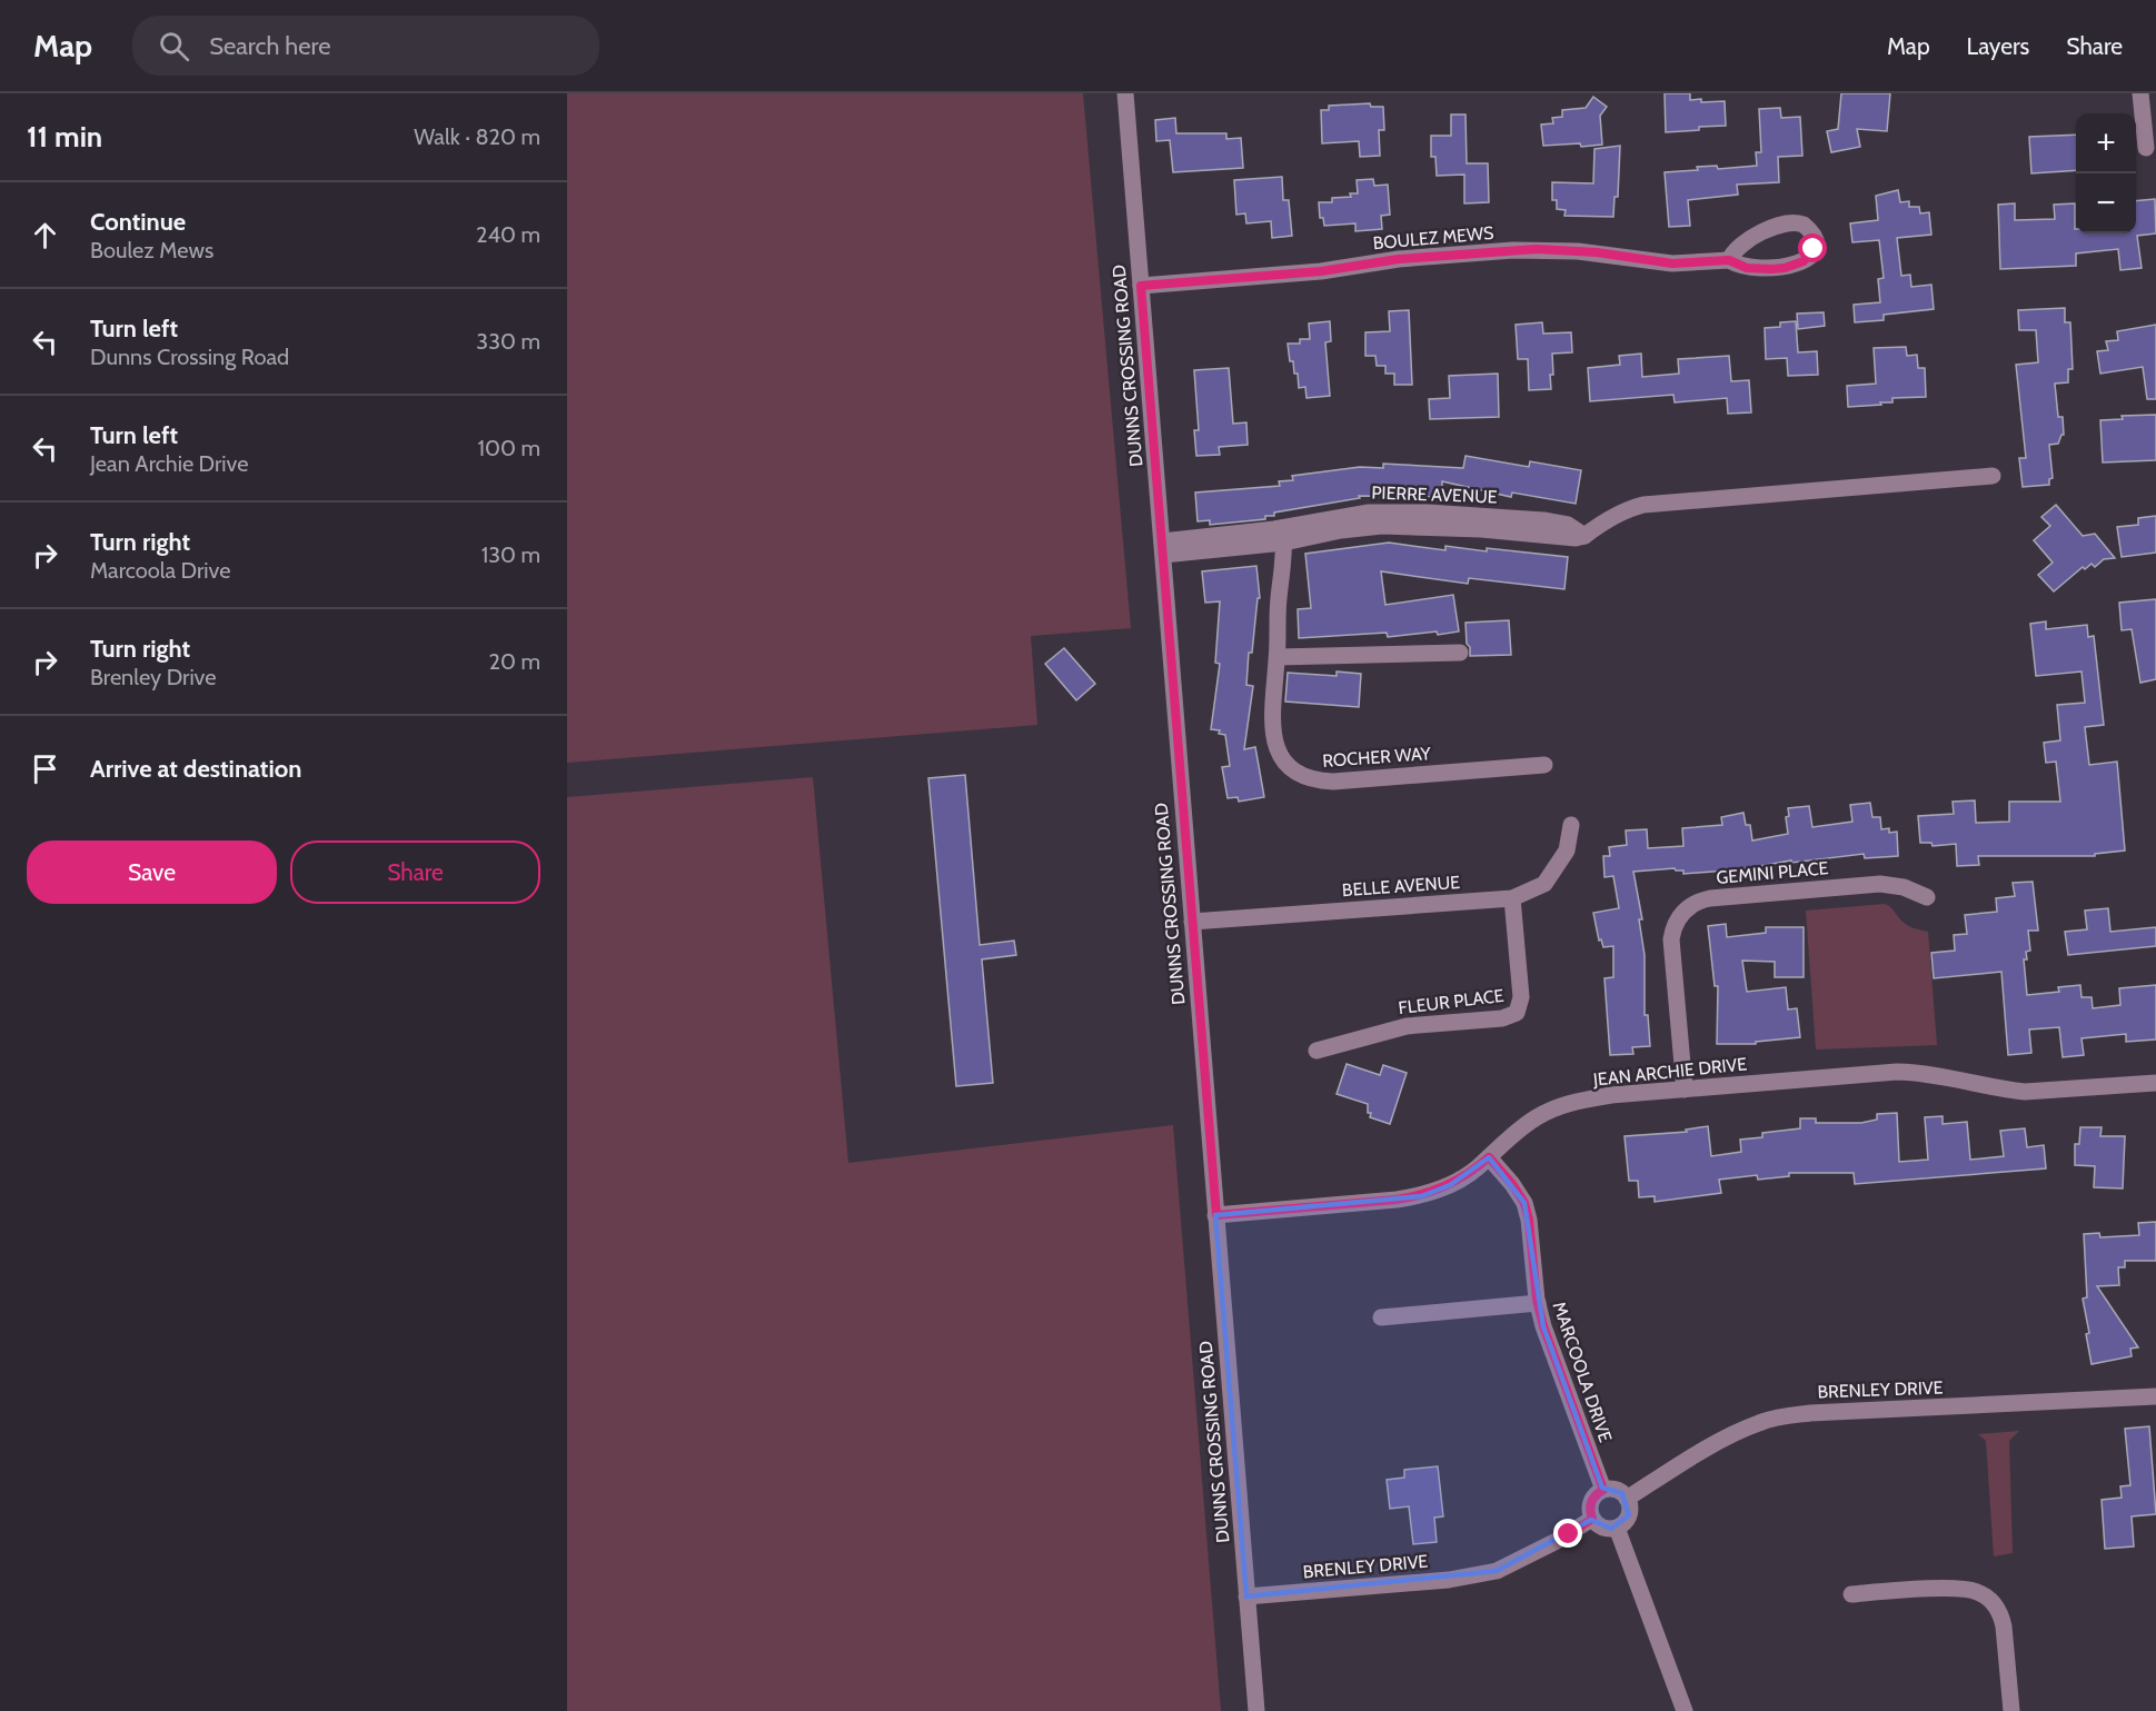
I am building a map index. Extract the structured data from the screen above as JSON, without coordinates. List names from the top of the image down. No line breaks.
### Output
{"streets":{"street":["BOULEZ MEWS","DUNNS CROSSING ROAD","PIERRE AVENUE","ROCHER WAY","GEMINI PLACE","BELLE AVENUE","FLEUR PLACE","JEAN ARCHIE DRIVE","MARCOOLA DRIVE","BRENLEY DRIVE"]},"crossings":[["BOULEZ MEWS","DUNNS CROSSING ROAD"],["DUNNS CROSSING ROAD","PIERRE AVENUE"],["DUNNS CROSSING ROAD","BELLE AVENUE"],["DUNNS CROSSING ROAD","JEAN ARCHIE DRIVE"],["DUNNS CROSSING ROAD","BRENLEY DRIVE"],["PIERRE AVENUE","ROCHER WAY"],["GEMINI PLACE","JEAN ARCHIE DRIVE"],["BELLE AVENUE","FLEUR PLACE"],["JEAN ARCHIE DRIVE","MARCOOLA DRIVE"],["MARCOOLA DRIVE","BRENLEY DRIVE"]],"page":{"header":"Map","search":"Search here","nav":["Map","Layers","Share"],"heading":["11 min","Walk · 820 m"],"map_buttons":["+","−"],"list":[["Continue","Boulez Mews","240 m"],["Turn left","Dunns Crossing Road","330 m"],["Turn left","Jean Archie Drive","100 m"],["Turn right","Marcoola Drive","130 m"],["Turn right","Brenley Drive","20 m"],"Arrive at destination"],"buttons":["Save","Share"]}}
